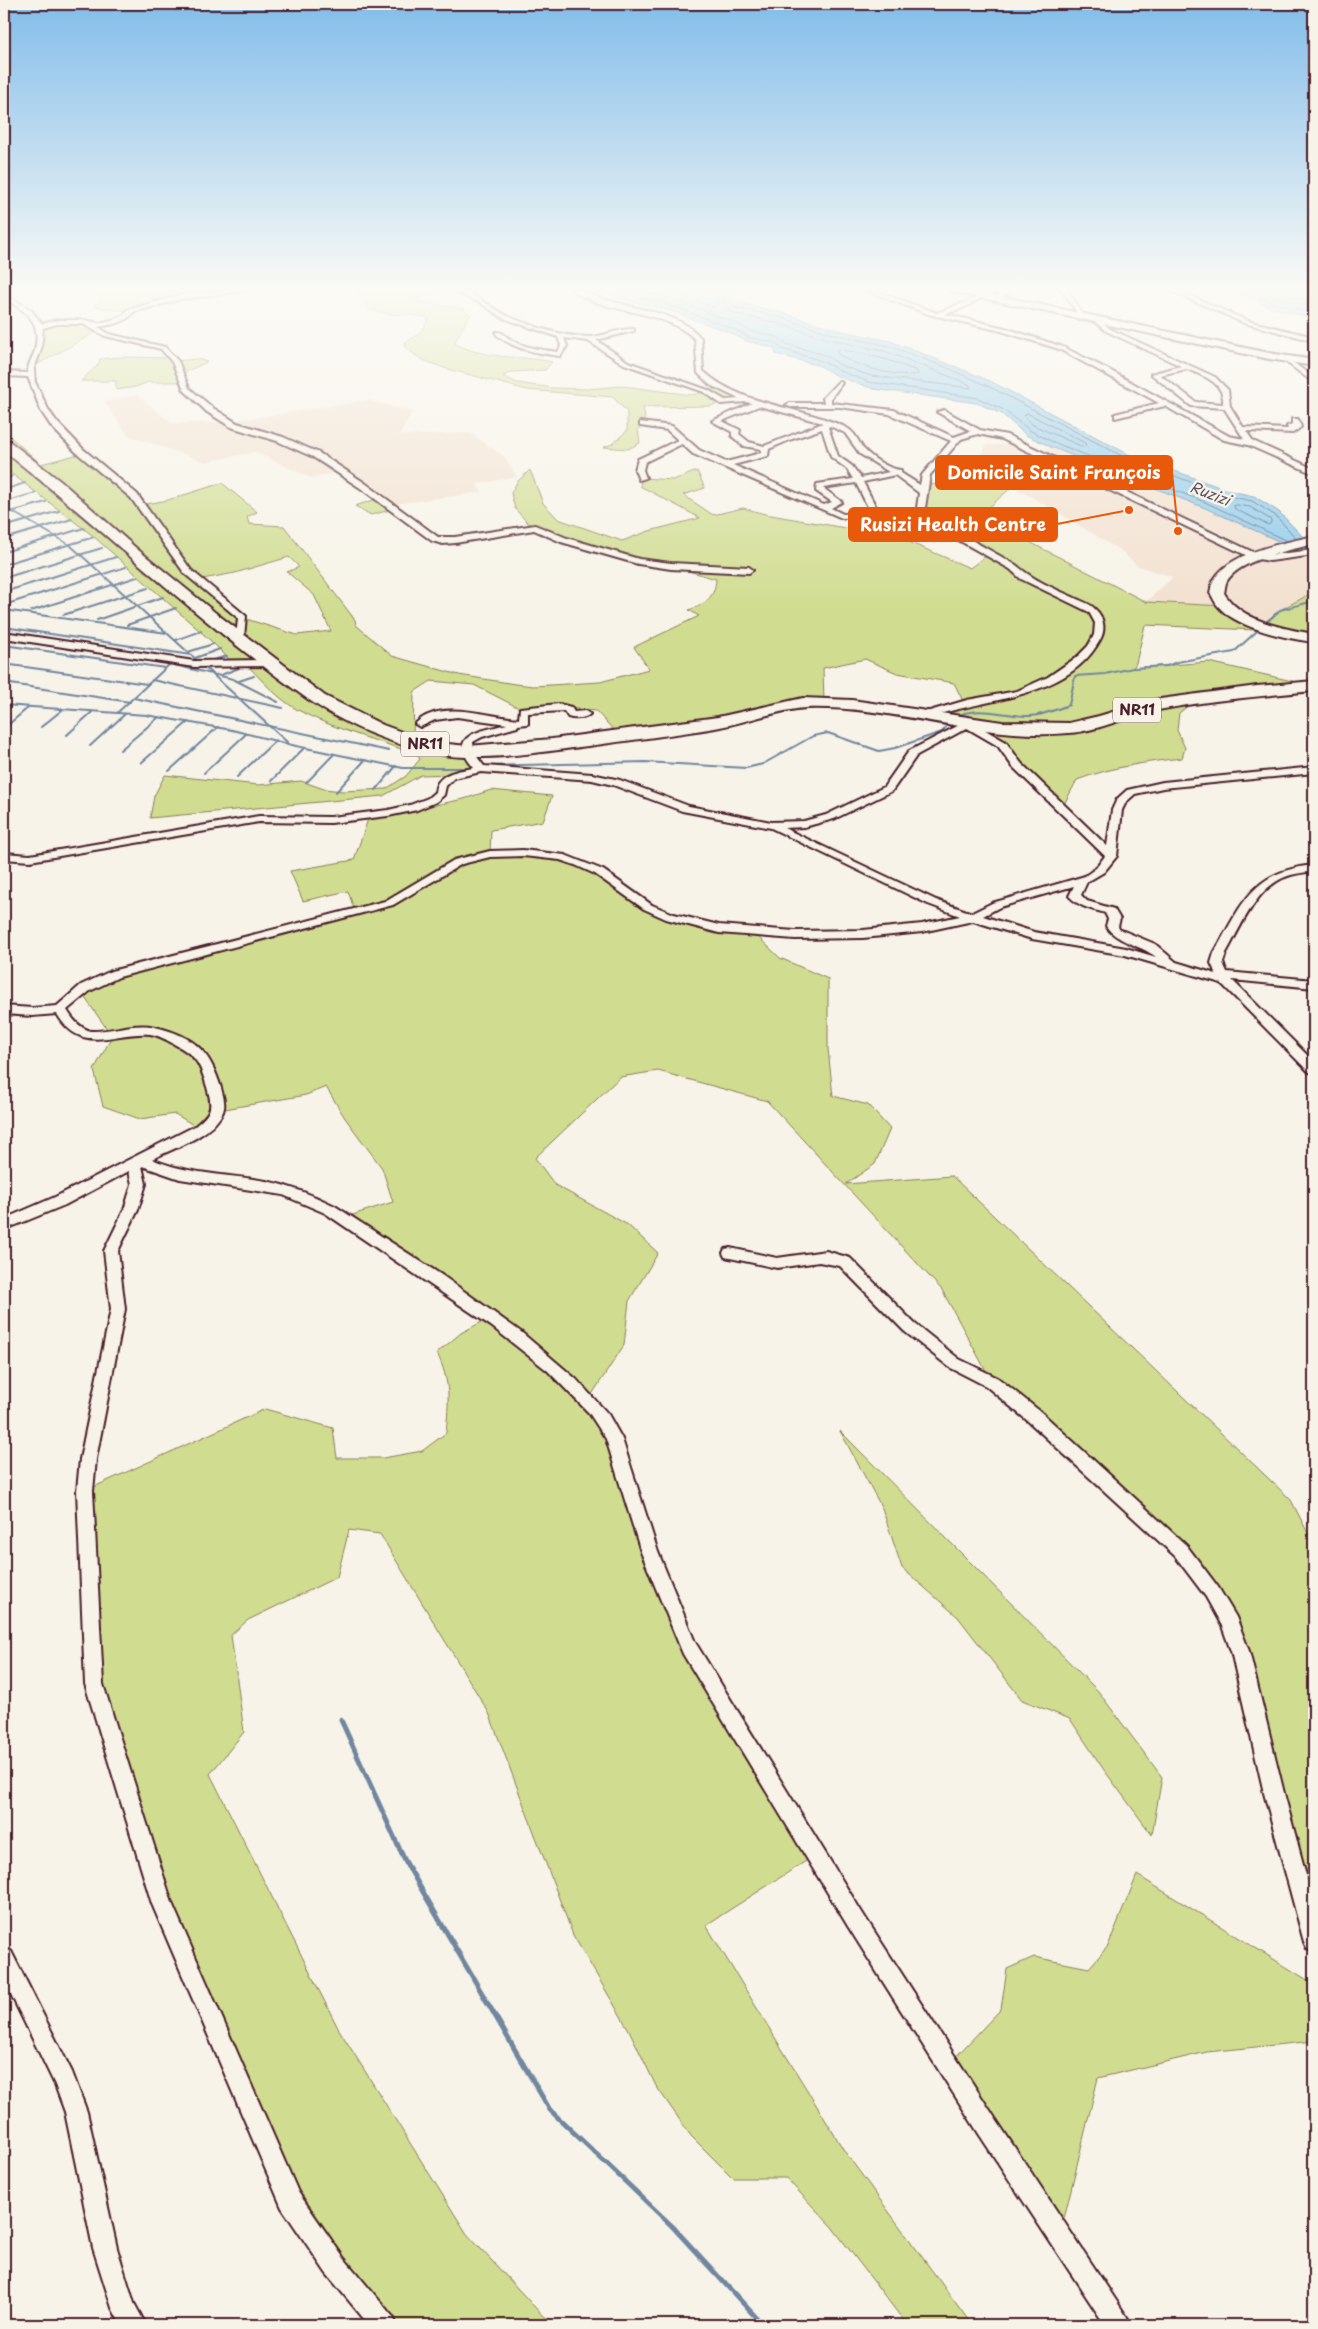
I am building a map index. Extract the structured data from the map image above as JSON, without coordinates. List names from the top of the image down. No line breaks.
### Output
{"streets":{"highway":["NR11"]},"water":["Ruzizi"],"places":["Rusizi Health Centre","Domicile Saint François"]}
